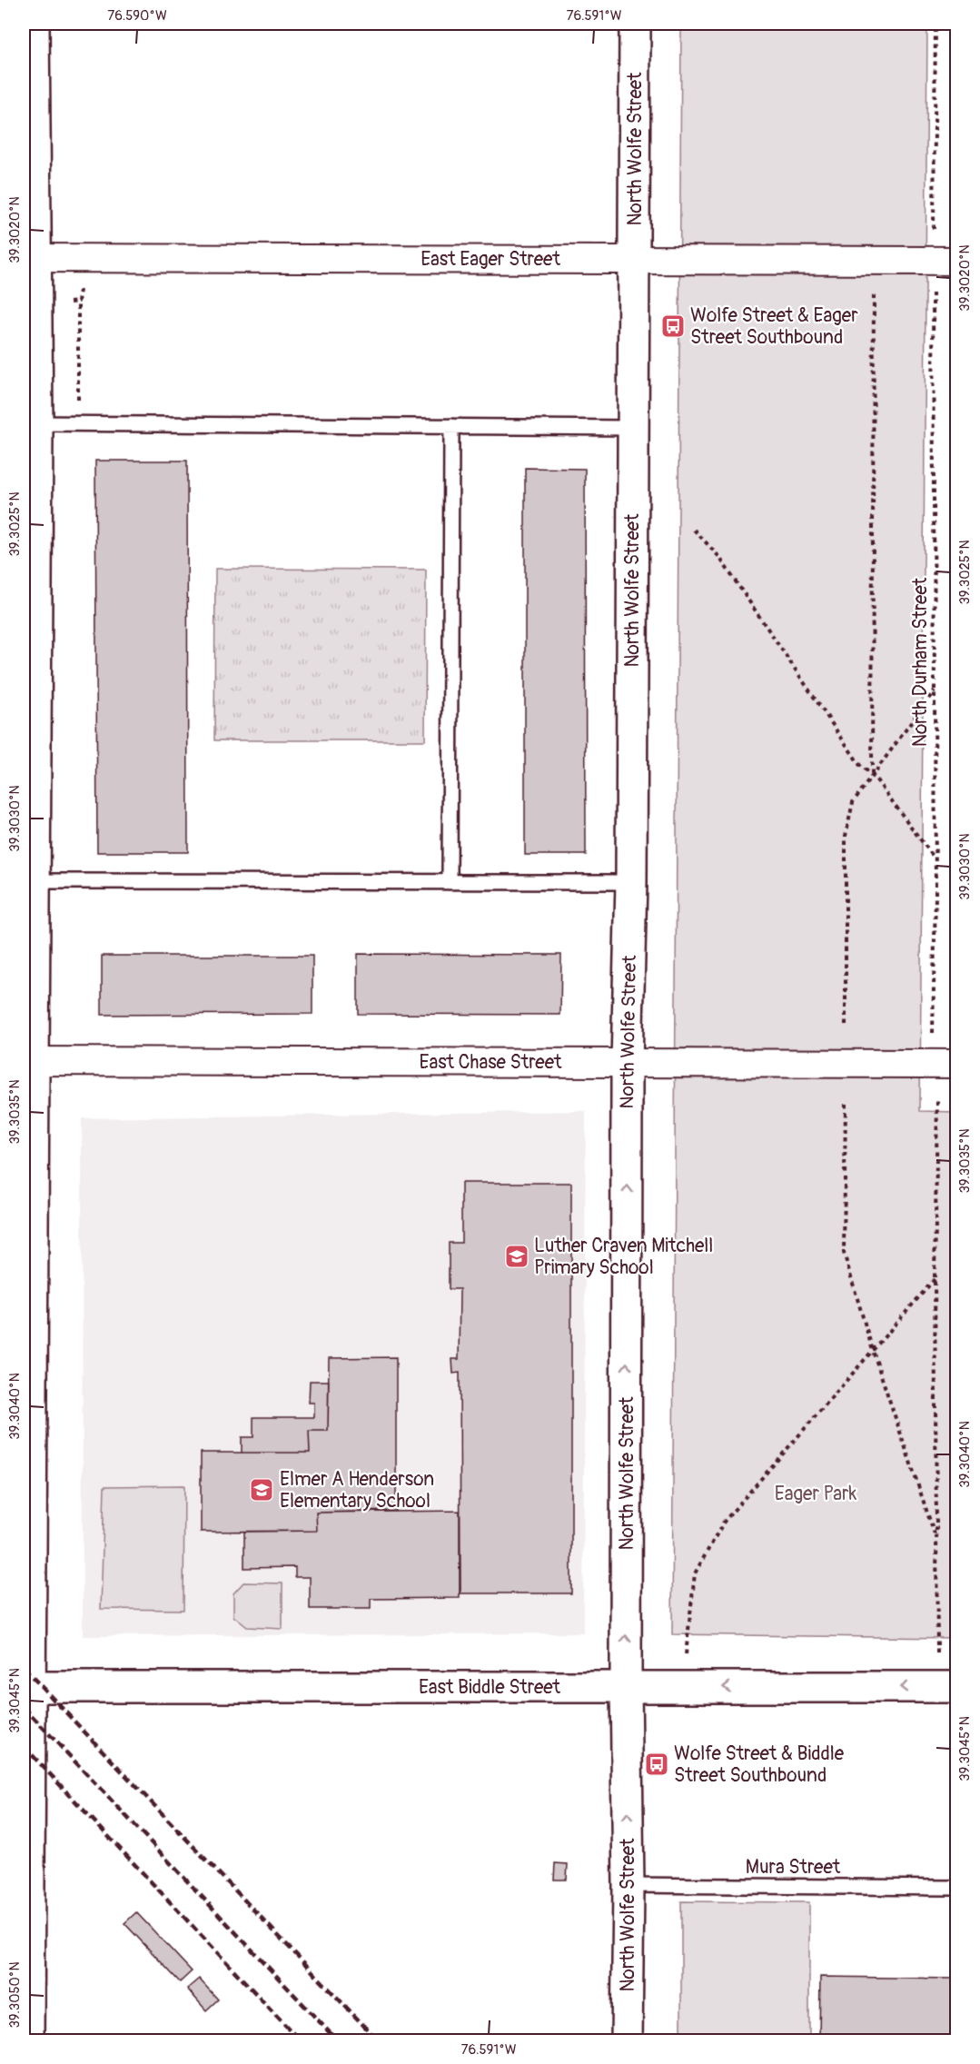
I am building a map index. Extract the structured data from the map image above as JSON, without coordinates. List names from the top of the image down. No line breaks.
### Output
{"streets":{"main road":["North Wolfe Street","East Biddle Street"],"street":["East Eager Street","East Chase Street"],"lane":["Mura Street"],"path":["North Durham Street"]},"crossings":[["North Wolfe Street","East Eager Street"],["North Wolfe Street","East Chase Street"],["North Wolfe Street","East Biddle Street"],["North Wolfe Street","Mura Street"],["East Eager Street","North Durham Street"],["North Durham Street","East Chase Street"]],"one_way":["North Wolfe Street"],"parks":["Eager Park"],"places":{"bus stop":["Wolfe Street & Eager Street Southbound","Wolfe Street & Biddle Street Southbound"],"school or university":["Luther Craven Mitchell Primary School","Elmer A Henderson Elementary School"]},"coordinates":["76.590°W","76.591°W","39.3020°N","39.3025°N","39.3030°N","39.3035°N","39.3040°N","39.3045°N","39.3050°N"]}
